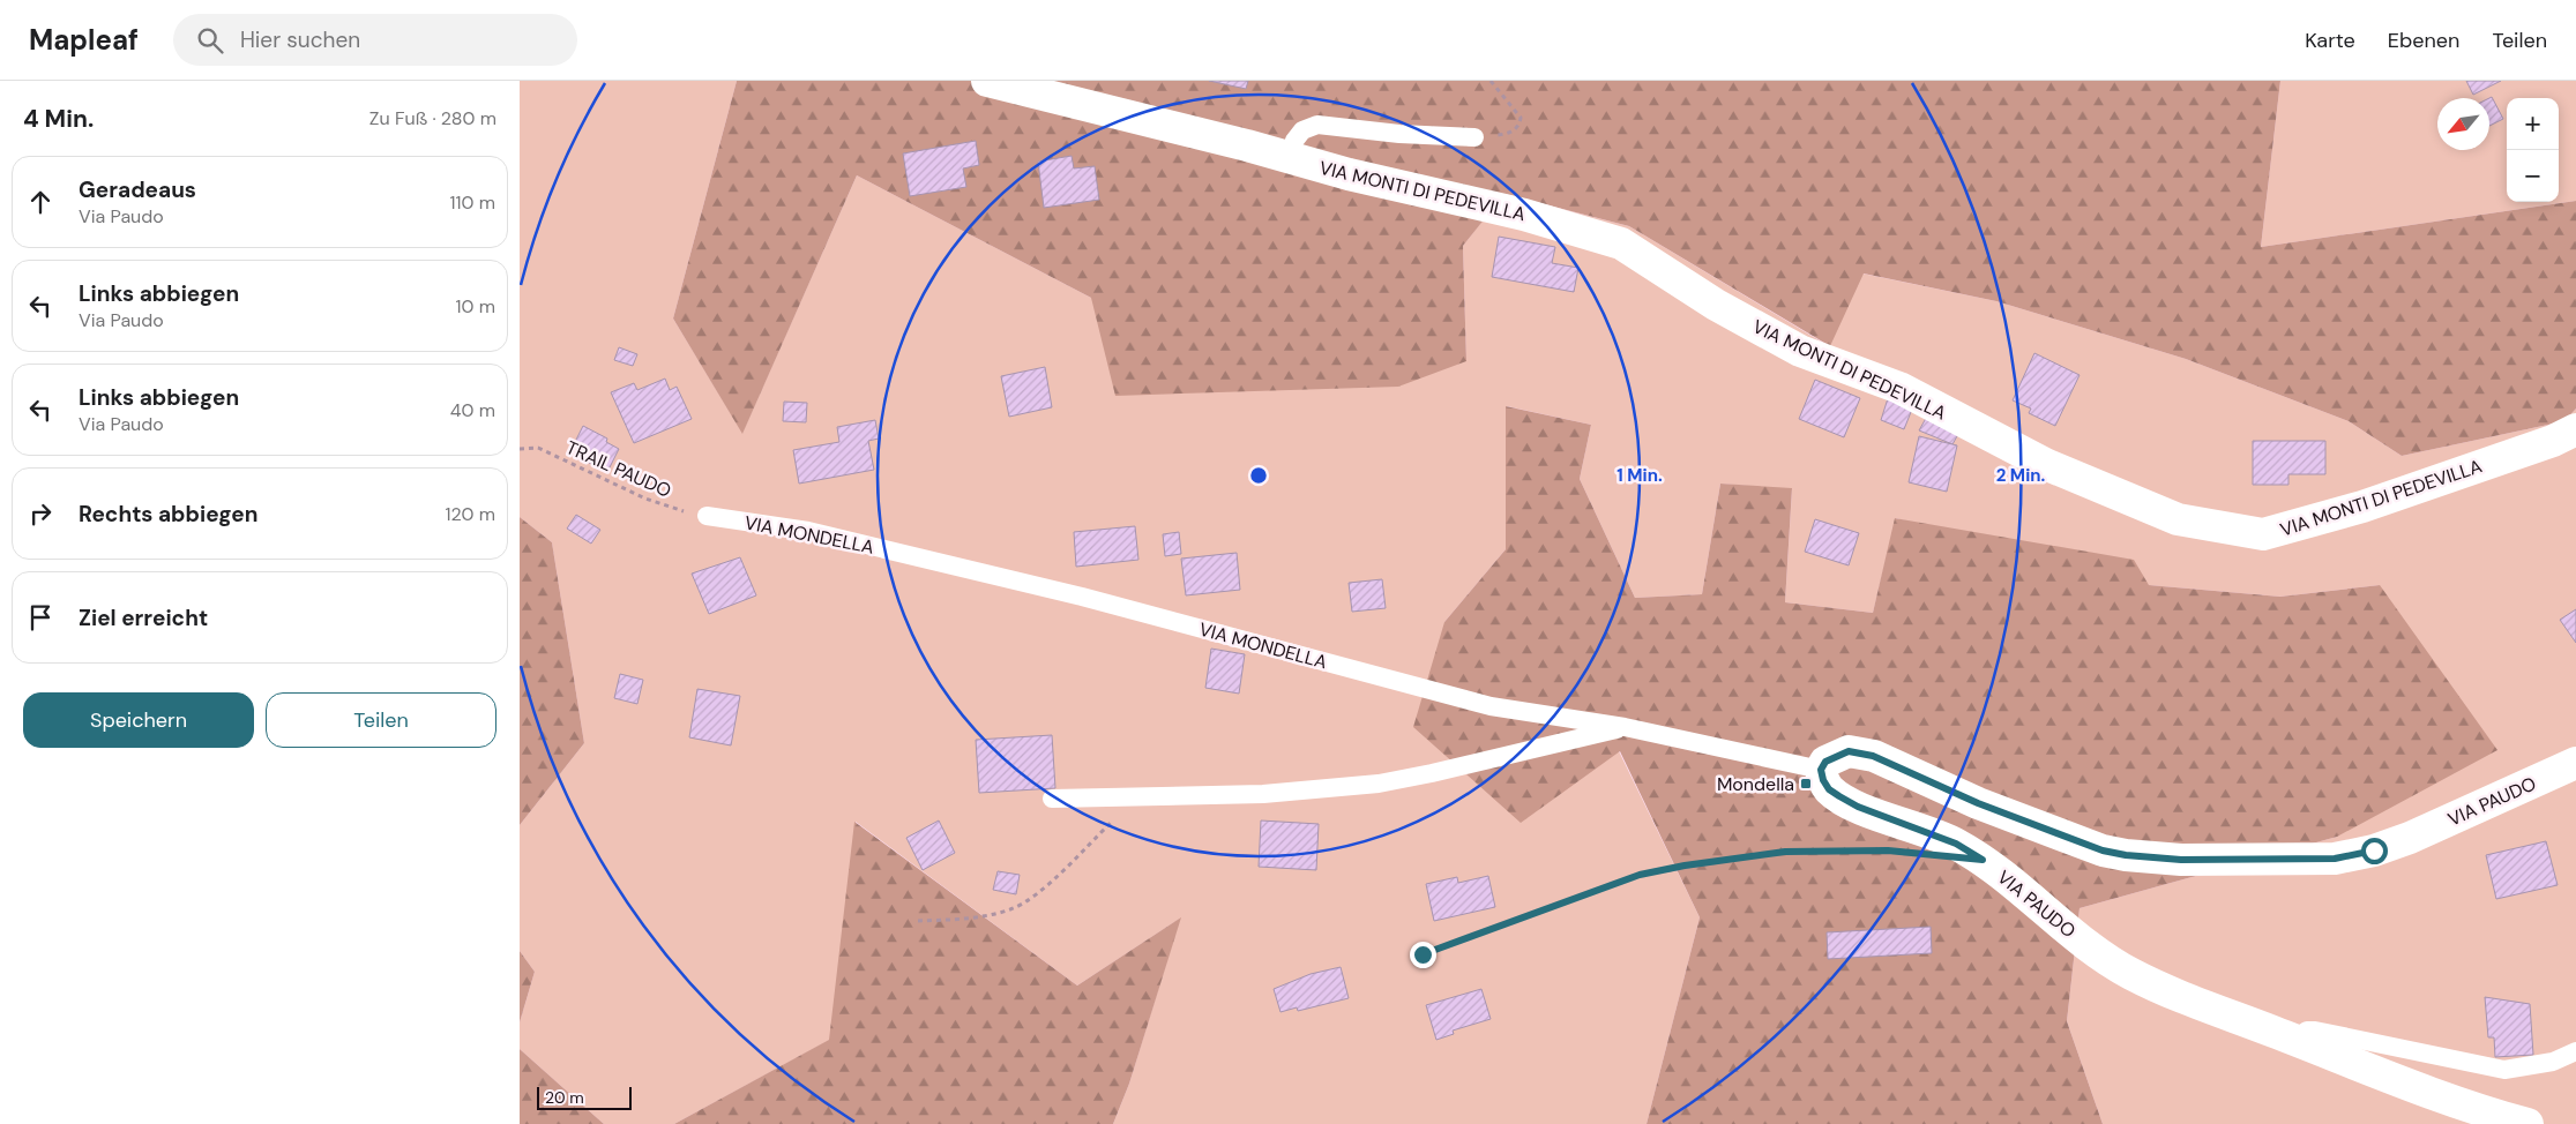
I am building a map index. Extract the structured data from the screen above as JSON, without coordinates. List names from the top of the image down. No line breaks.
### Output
{"streets":{"street":["VIA MONTI DI PEDEVILLA","VIA PAUDO"],"lane":["VIA MONDELLA"],"path":["TRAIL PAUDO"]},"crossings":[["TRAIL PAUDO","VIA MONDELLA"],["VIA MONDELLA","VIA PAUDO"]],"places":{"transit":["Mondella"]},"scale_bar":"20 m","north":"bottom left","page":{"header":"Mapleaf","search":"Hier suchen","nav":["Karte","Ebenen","Teilen"],"heading":["4 Min.","Zu Fuß · 280 m"],"map_buttons":["+","−"],"list":[["Geradeaus","Via Paudo","110 m"],["Links abbiegen","Via Paudo","10 m"],["Links abbiegen","Via Paudo","40 m"],["Rechts abbiegen","120 m"],"Ziel erreicht"],"buttons":["Speichern","Teilen"],"scale":"20 m"},"rings":["1 Min.","2 Min."]}
